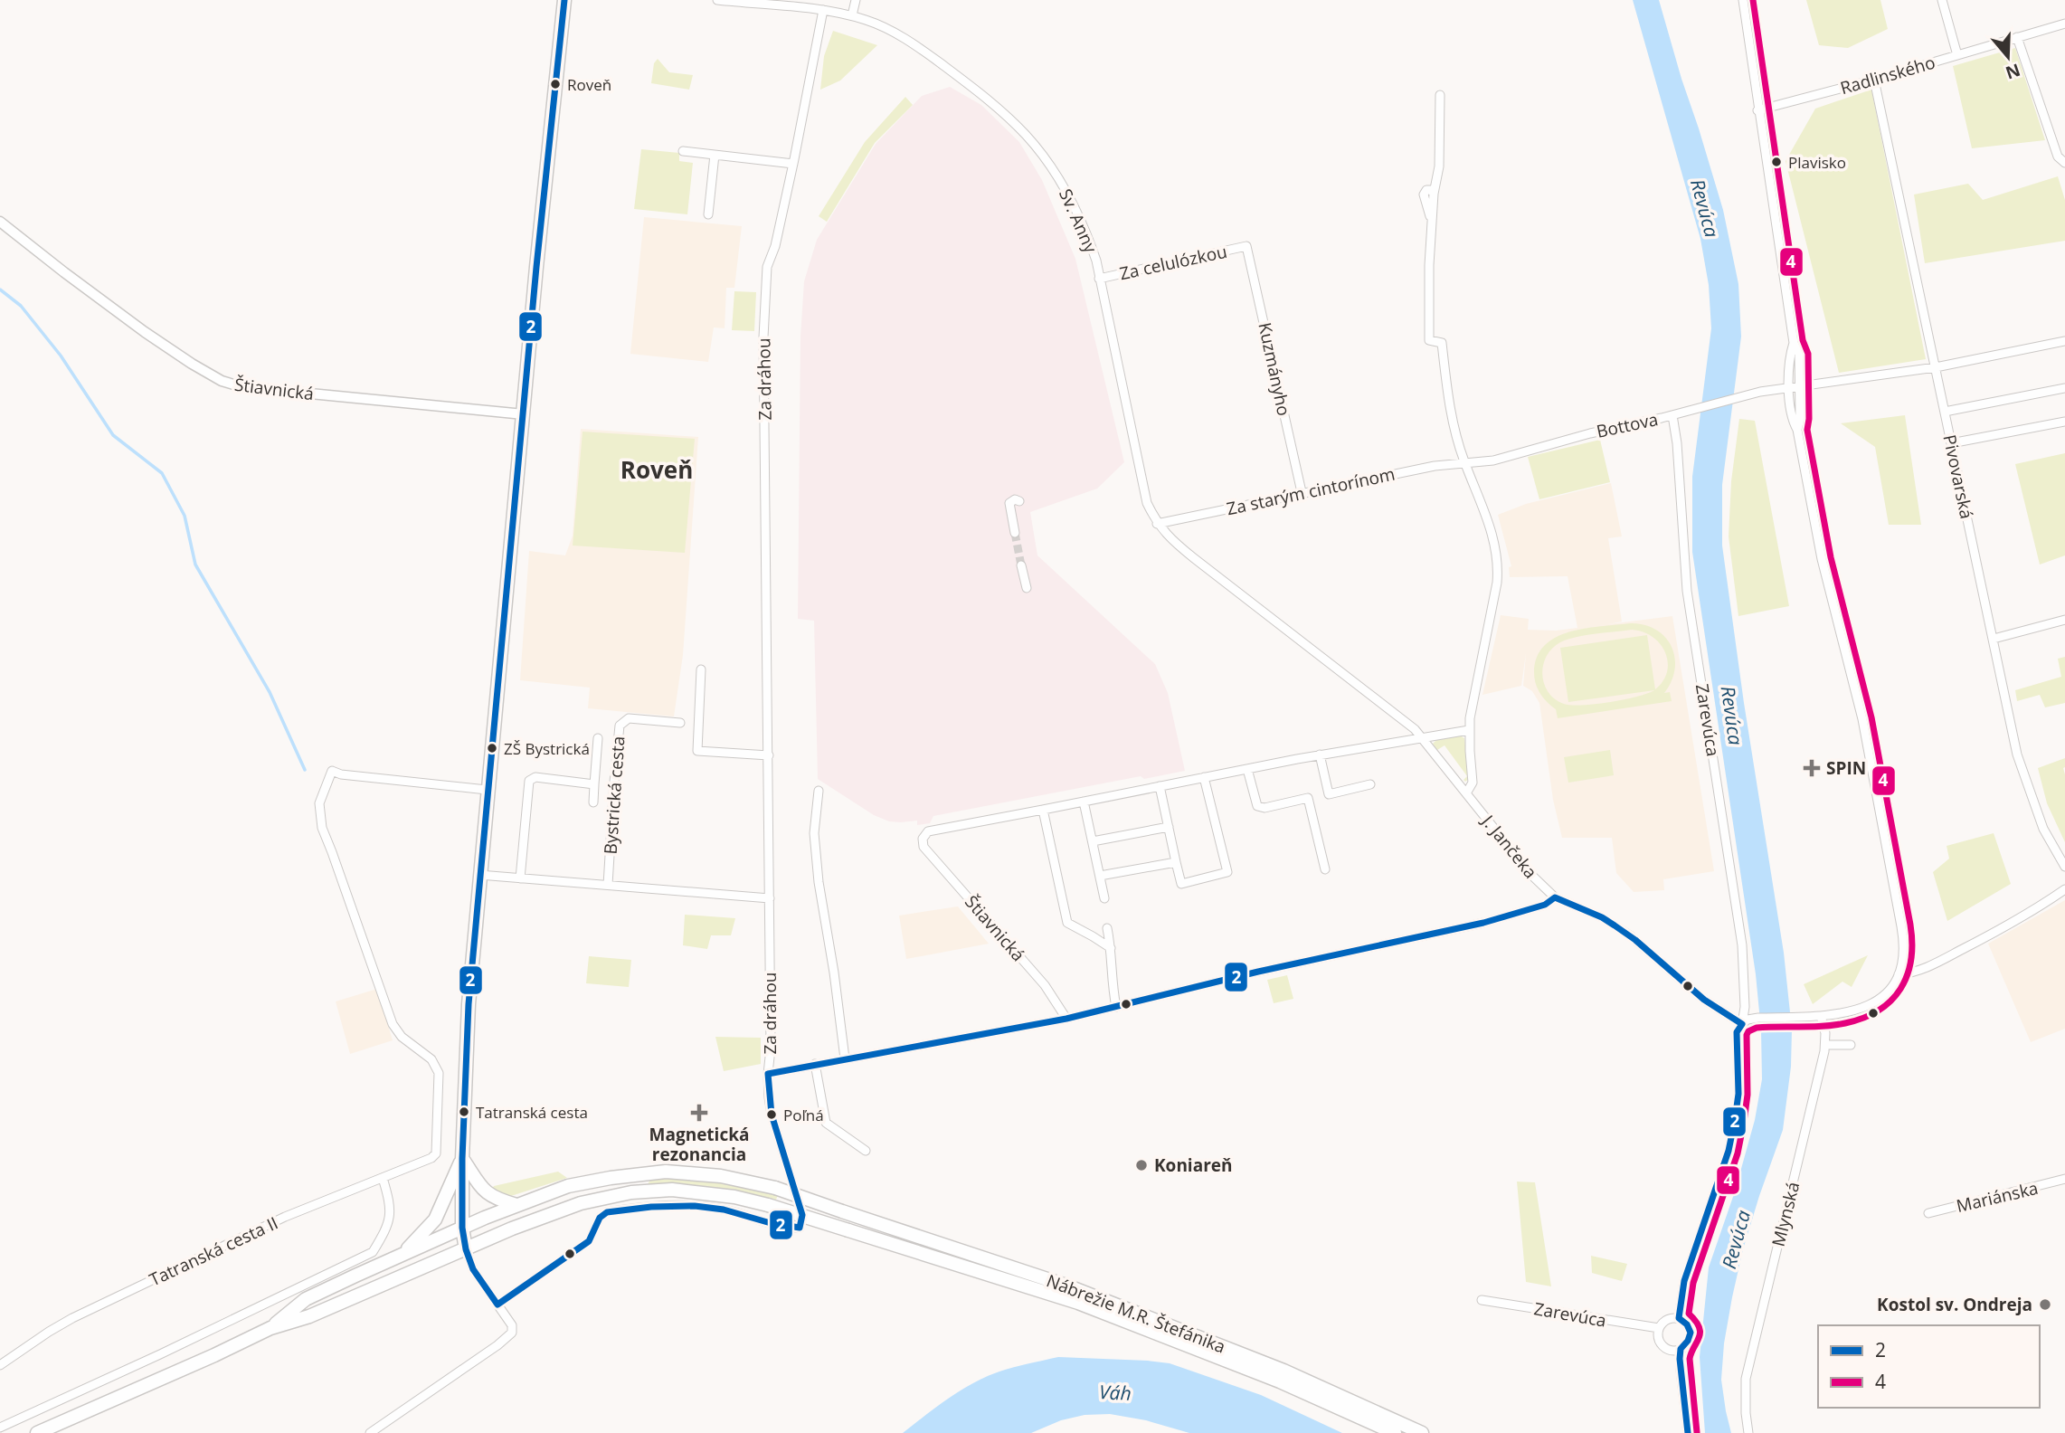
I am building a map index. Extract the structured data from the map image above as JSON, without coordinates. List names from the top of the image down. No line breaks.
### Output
{"streets":{"main road":["Nábrežie M.R. Štefánika"],"street":["Radlinského","Sv. Anny","Za celulózkou","Kuzmányho","Za dráhou","Štiavnická","Bottova","Pivovarská","Za starým cintorínom","Zarevúca","Bystrická cesta","J. Jančeka","Mariánska","Mlynská","Tatranská cesta II"]},"crossings":[["Radlinského","Pivovarská"],["Sv. Anny","Za celulózkou"],["Sv. Anny","Za starým cintorínom"],["Sv. Anny","J. Jančeka"],["Za celulózkou","Kuzmányho"],["Kuzmányho","Za starým cintorínom"],["Bottova","Pivovarská"],["Bottova","Za starým cintorínom"],["Bottova","Zarevúca"],["Za starým cintorínom","J. Jančeka"]],"districts":["Roveň"],"water":["Revúca","Váh"],"places":{"other":["Roveň","Plavisko","ZŠ Bystrická","Tatranská cesta","Poľná","Koniareň","Kostol sv. Ondreja"],"health":["SPIN","Magnetická rezonancia"]},"lines":["transit line 2","transit line 4"],"legend":["2","4"],"north":"bottom"}
